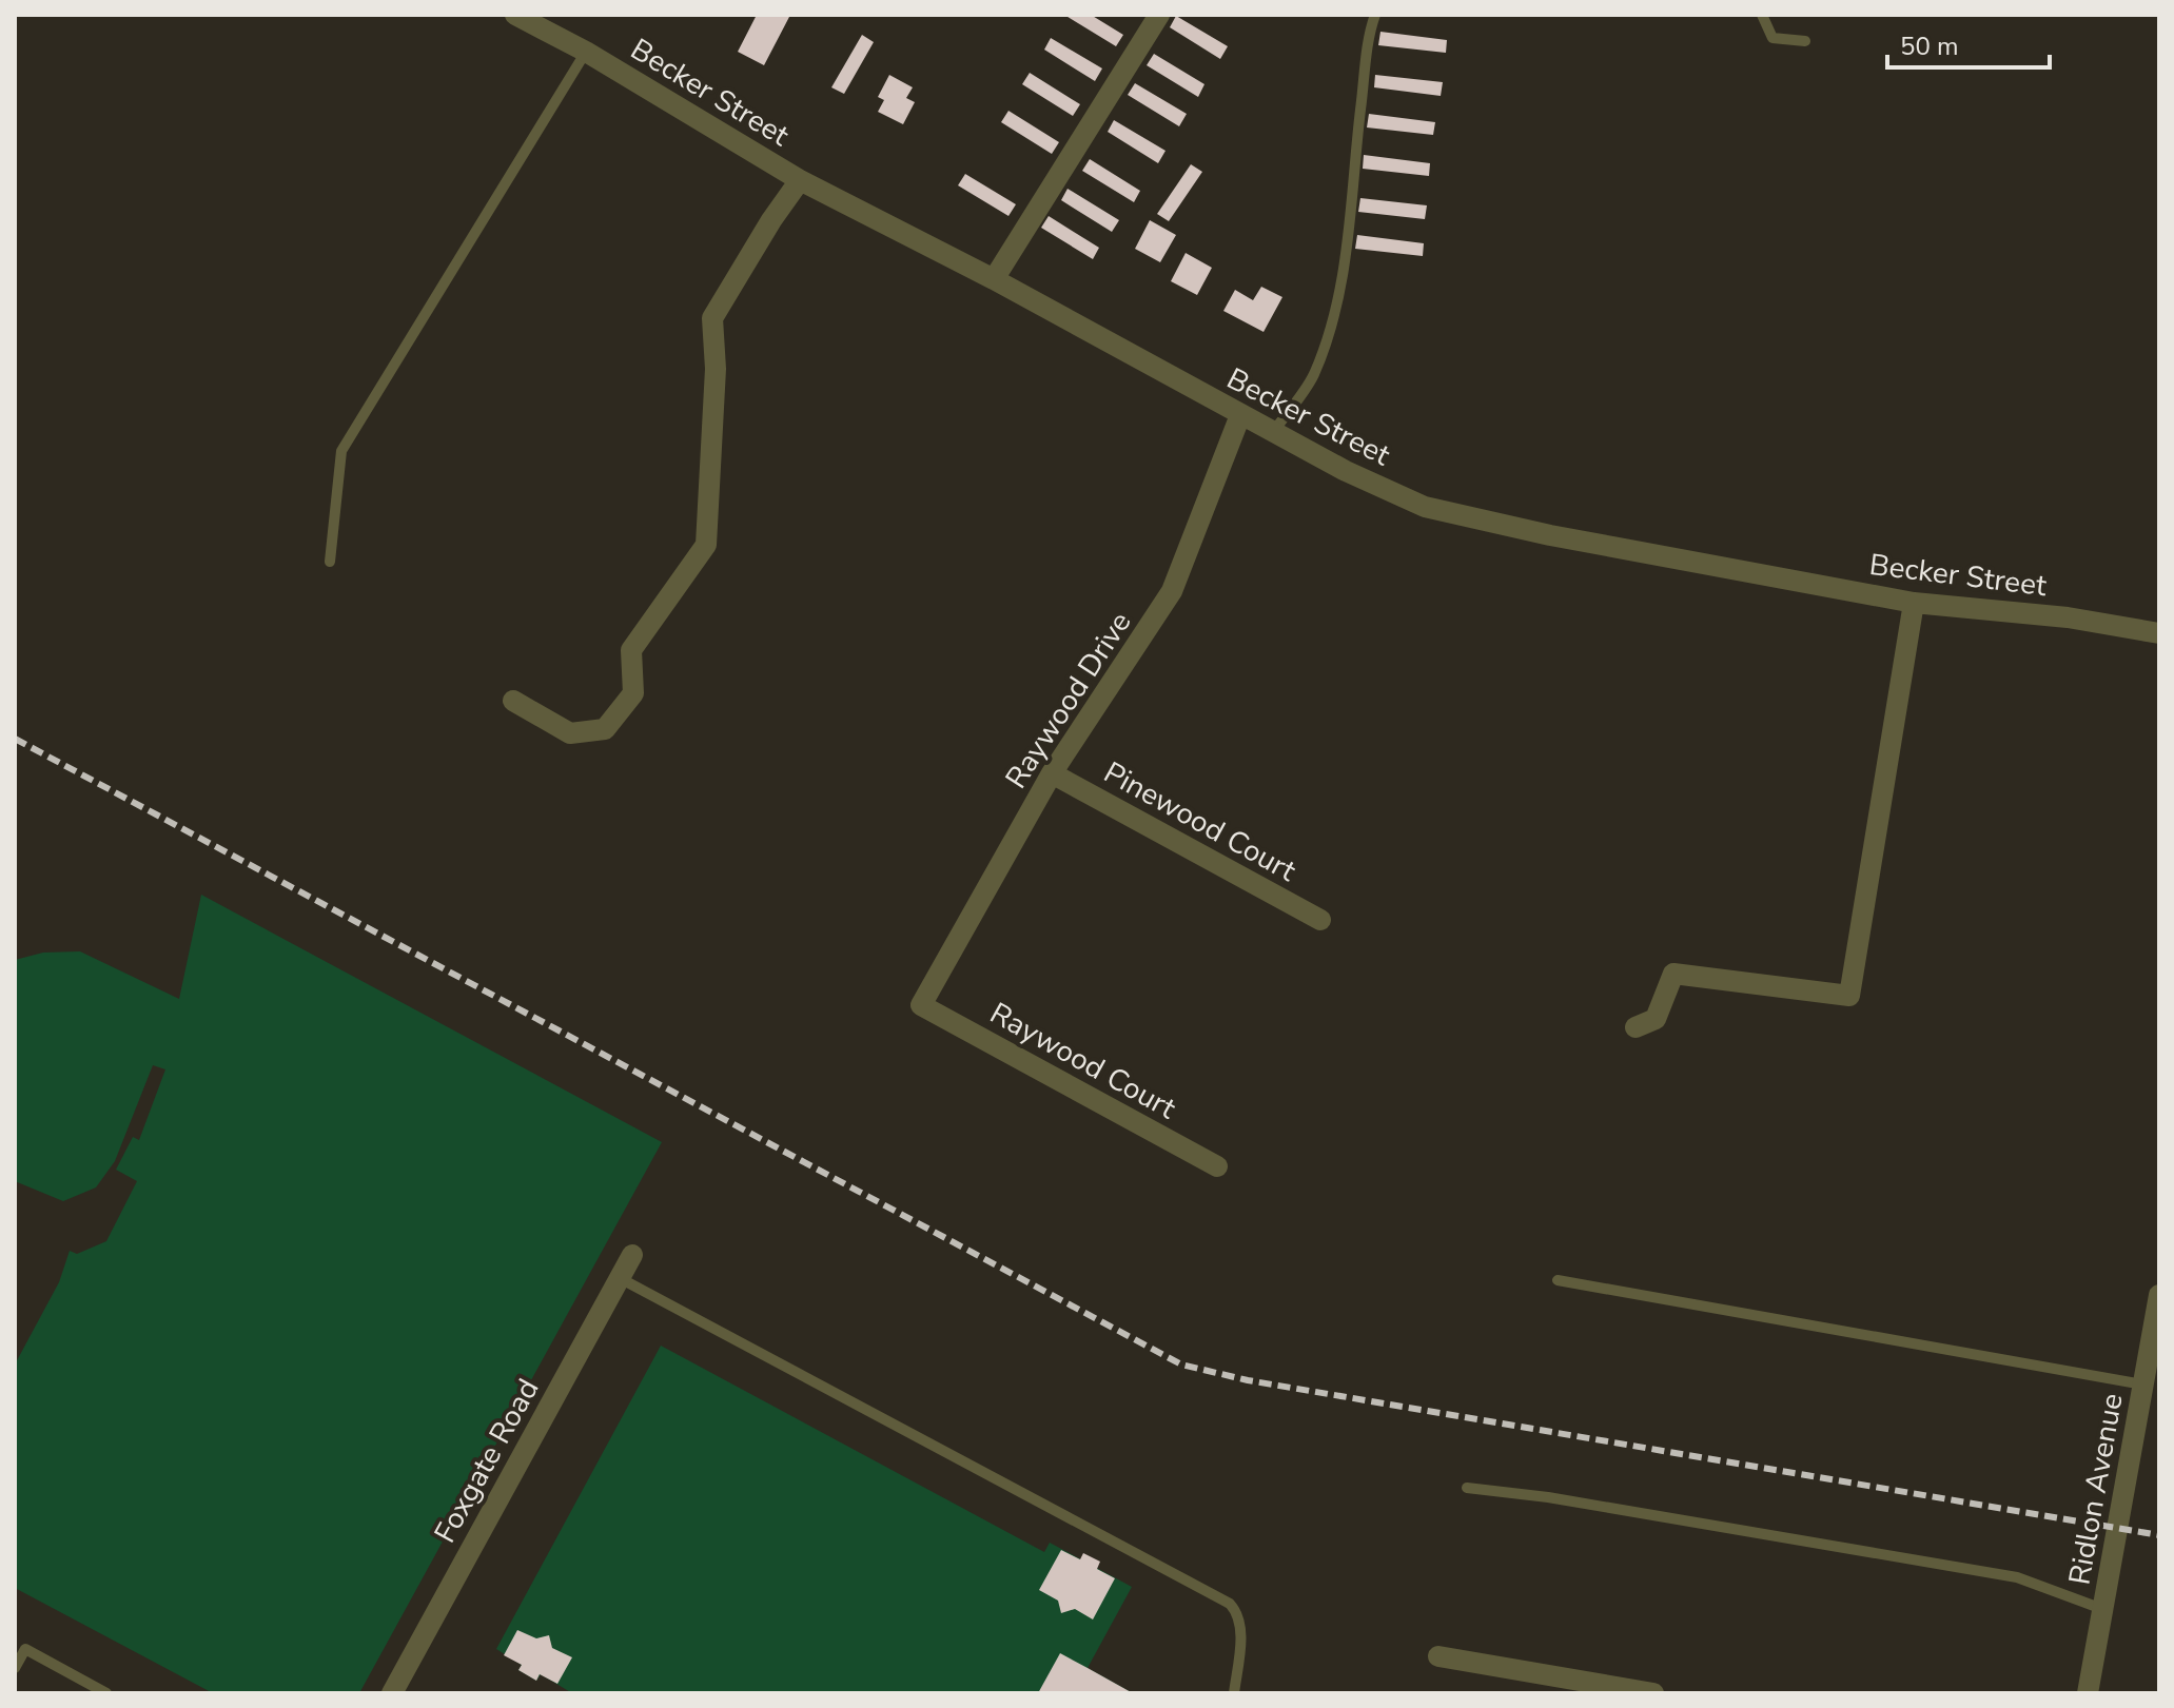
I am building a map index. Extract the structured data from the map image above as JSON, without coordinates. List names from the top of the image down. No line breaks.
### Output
{"streets":{"street":["Becker Street","Raywood Drive","Pinewood Court","Raywood Court","Foxgate Road","Ridlon Avenue"]},"crossings":[["Becker Street","Raywood Drive"],["Raywood Drive","Pinewood Court"],["Raywood Drive","Raywood Court"]],"scale_bar":"50 m"}
